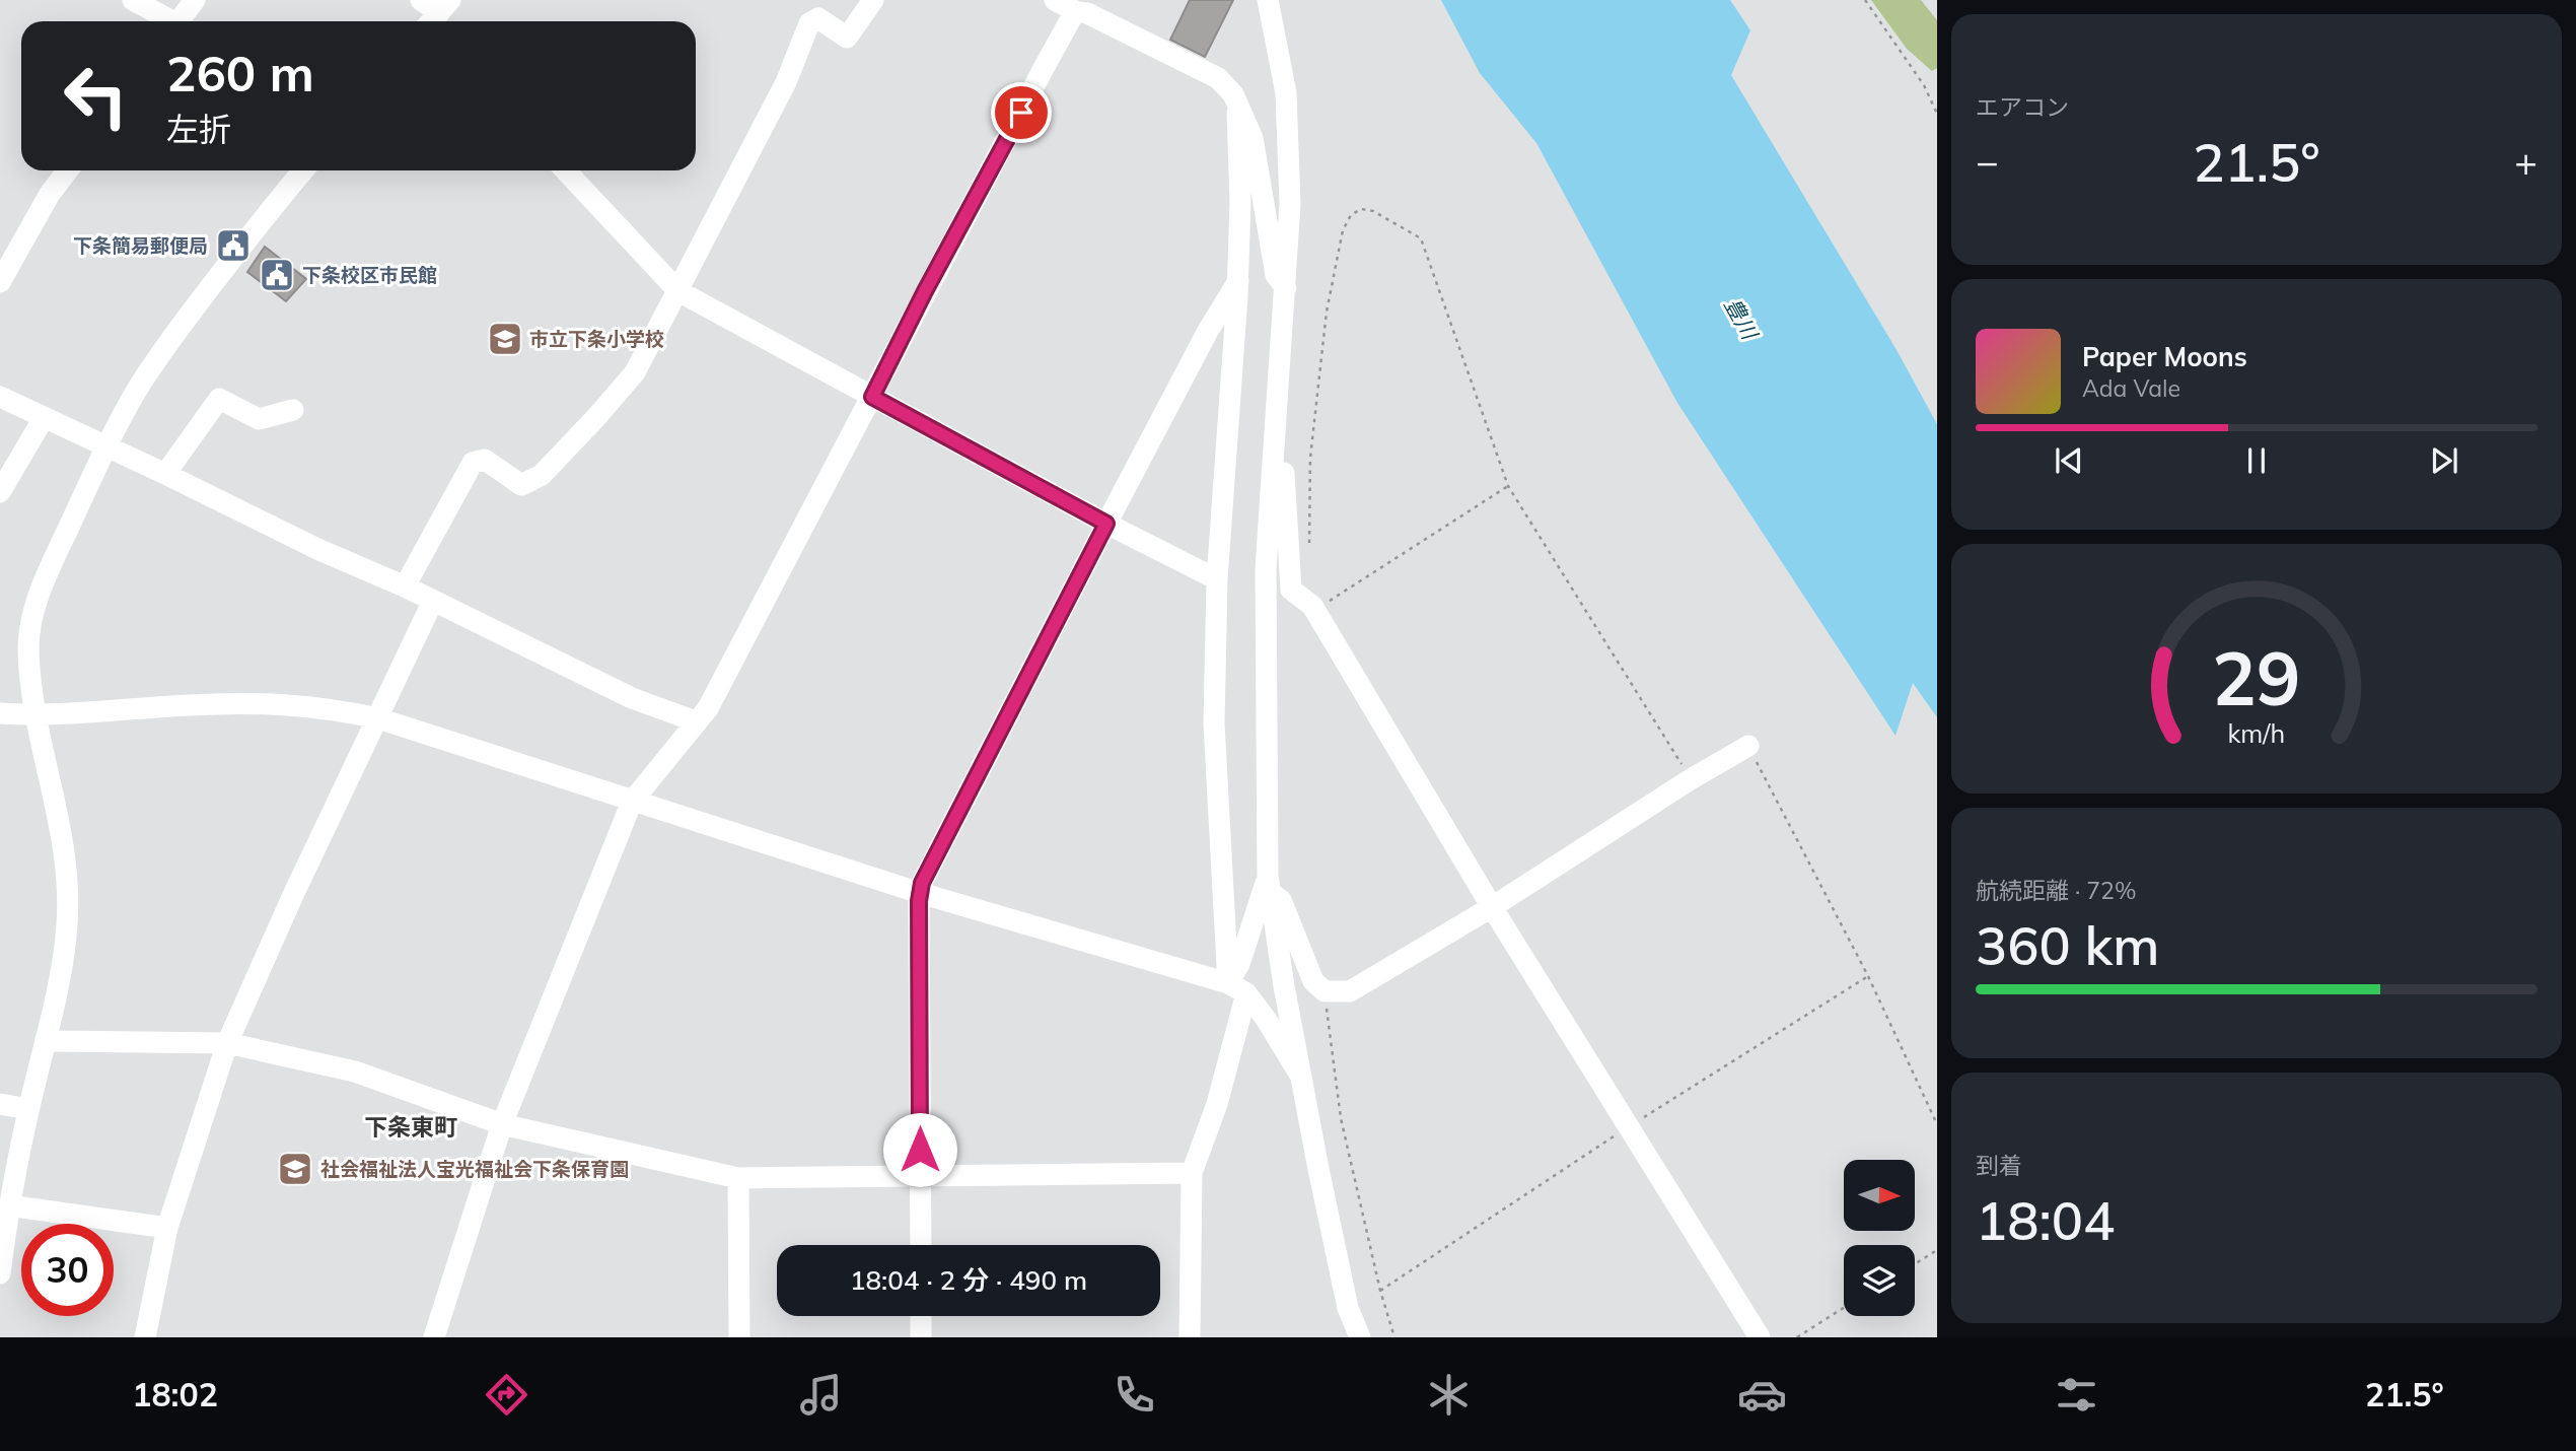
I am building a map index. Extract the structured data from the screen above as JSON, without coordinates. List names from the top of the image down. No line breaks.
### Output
{"districts":["下条東町"],"water":["豊川"],"places":{"public building":["下条簡易郵便局","下条校区市民館"],"school or university":["市立下条小学校","社会福祉法人宝光福祉会下条保育園"]},"north":"right","page":{"tile":["エアコン",["航続距離 · 72%","360 km"],["到着","18:04"]],"turn":["260 m","左折"],"heat":["−","21.5°","+"],"song":["Paper Moons","Ada Vale"],"limit":"30","trip":"18:04 · 2 分 · 490 m","tabs":["18:02","21.5°"],"gauge":["29","km/h"]}}
